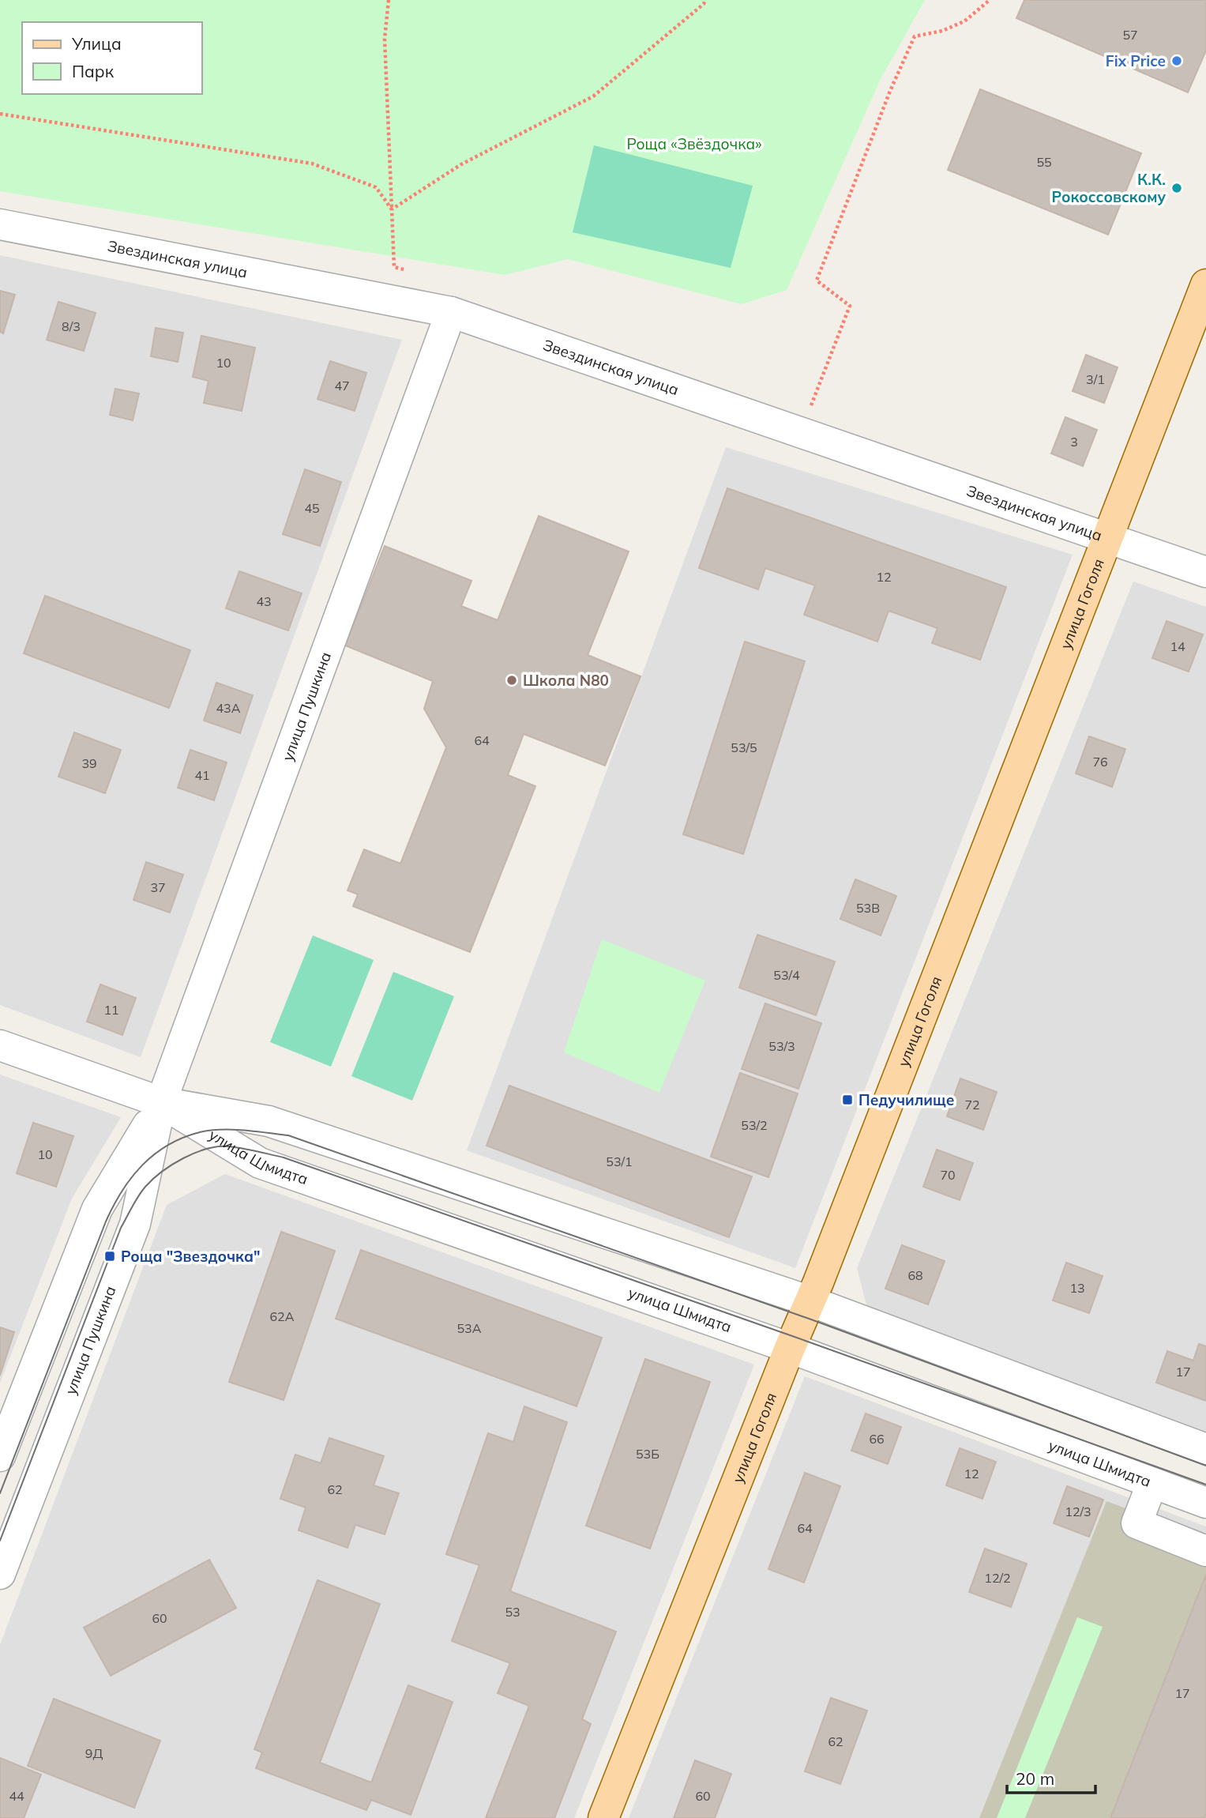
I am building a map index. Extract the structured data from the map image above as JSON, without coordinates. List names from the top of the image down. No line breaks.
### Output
{"streets":{"main road":["улица Гоголя"],"street":["Звездинская улица","улица Пушкина","улица Шмидта"]},"crossings":[["Звездинская улица","улица Гоголя"],["Звездинская улица","улица Пушкина"],["улица Гоголя","улица Шмидта"],["улица Пушкина","улица Шмидта"]],"parks":["Роща «Звёздочка»"],"places":{"other":["Fix Price","К.К. Рокоссовскому","Школа N80"],"transit":["Педучилище","Роща \"Звездочка\""]},"house_numbers":["57","55","8/3","10","3/1","47","3","45","12","43","14","43А","64","53/5","76","39","41","37","53В","53/4","11","53/3","72","53/2","10","53/1","70","68","13","62А","53А","17","66","53Б","12","62","12/3","64","12/2","53","60","17","62","9Д","44","60"],"legend":["Улица","Парк"],"scale_bar":"20 m"}
